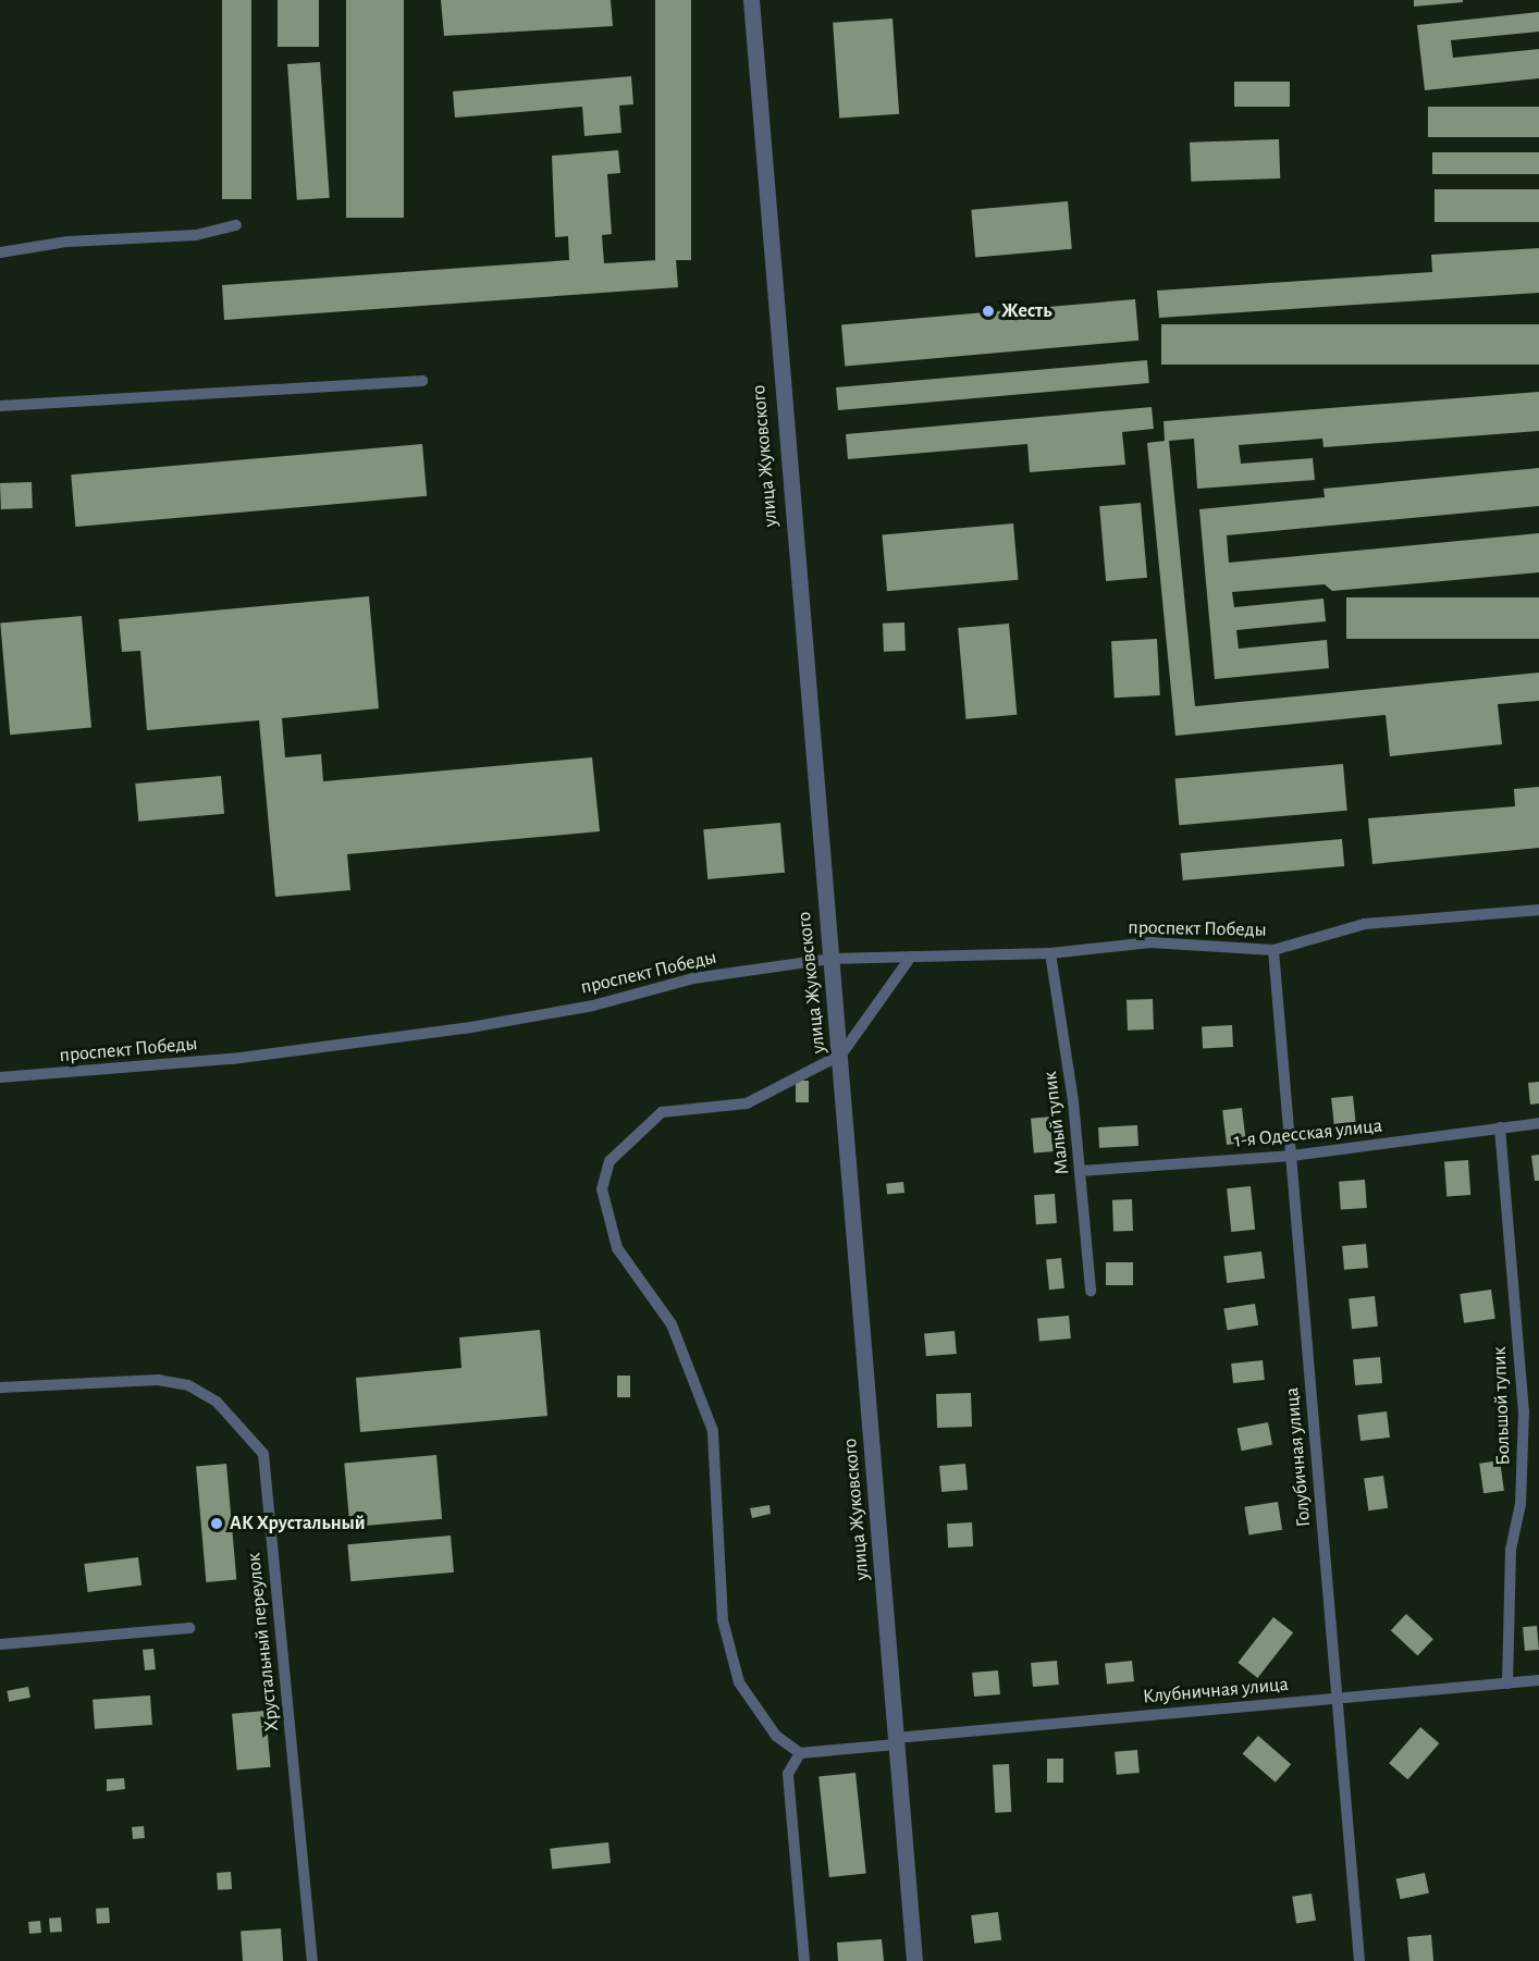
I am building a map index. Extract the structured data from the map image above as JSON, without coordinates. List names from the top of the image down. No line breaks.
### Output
{"streets":{"street":["улица Жуковского"],"lane":["проспект Победы","Малый тупик","1-я Одесская улица","Большой тупик","Голубичная улица","Хрустальный переулок","Клубничная улица"]},"crossings":[["улица Жуковского","проспект Победы"],["улица Жуковского","Клубничная улица"],["проспект Победы","Малый тупик"],["проспект Победы","Голубичная улица"],["Малый тупик","1-я Одесская улица"],["1-я Одесская улица","Большой тупик"],["1-я Одесская улица","Голубичная улица"],["Большой тупик","Клубничная улица"],["Голубичная улица","Клубничная улица"]],"places":["Жесть","АК Хрустальный"]}
